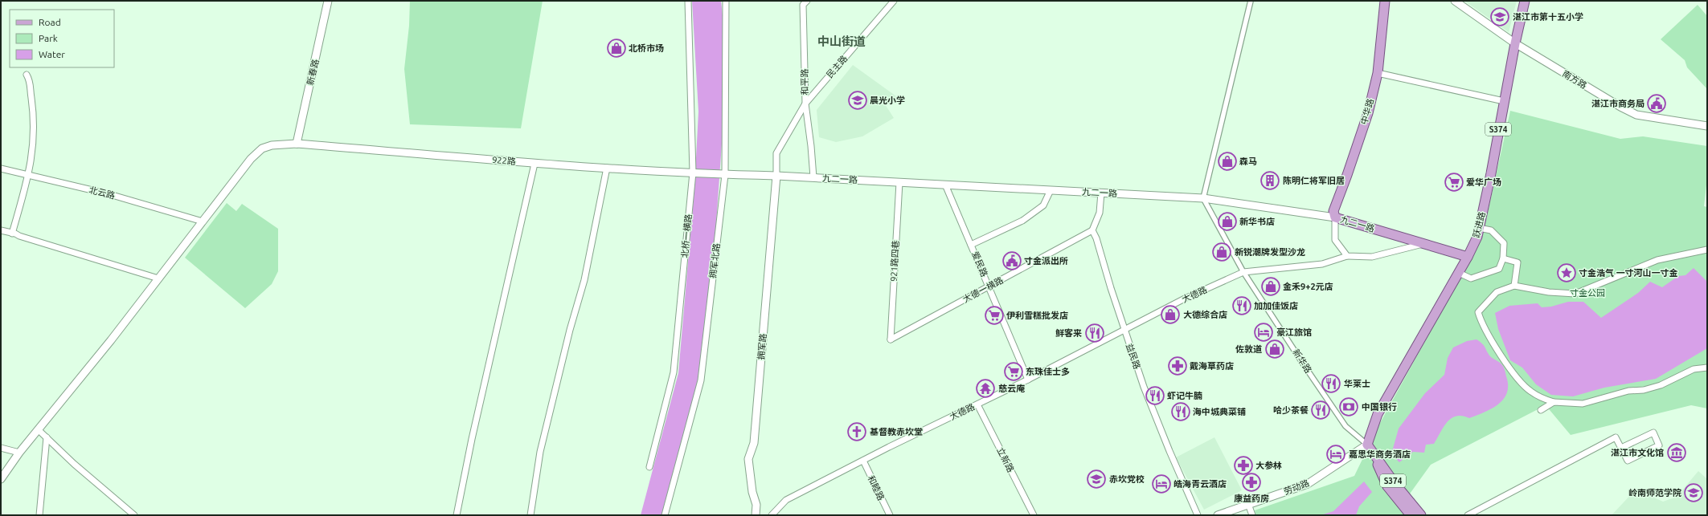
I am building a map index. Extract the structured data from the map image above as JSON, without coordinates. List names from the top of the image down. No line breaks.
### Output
{"streets":{"main road":["中华路","S374","九二一路","跃进路"],"street":["民主路","新春路","南方路","和平路","922路","北云路","北桥一横路","拥军北路","921路四巷","爱民路","大德一横路","大德路","拥军路","益民路","新华路","立新路","劳动路","和睦路"]},"crossings":[["民主路","和平路"],["新春路","922路"],["南方路","跃进路"],["和平路","九二一路"],["和平路","拥军路"],["中华路","九二一路"],["S374","跃进路"],["S374","新华路"],["S374","劳动路"],["922路","九二一路"],["922路","北云路"],["922路","北桥一横路"],["922路","拥军北路"],["九二一路","跃进路"],["九二一路","拥军北路"],["九二一路","921路四巷"],["九二一路","爱民路"],["九二一路","大德路"],["九二一路","拥军路"],["九二一路","新华路"],["跃进路","新华路"],["跃进路","劳动路"],["921路四巷","大德一横路"],["爱民路","大德一横路"],["爱民路","大德路"],["大德一横路","益民路"],["大德路","益民路"],["大德路","新华路"],["大德路","立新路"],["大德路","和睦路"],["新华路","劳动路"]],"districts":["中山街道"],"parks":["寸金公园"],"places":{"school or university":["湛江市第十五小学","晨光小学","赤坎党校","岭南师范学院"],"shop":["北桥市场","森马","新华书店","新锐潮牌发型沙龙","金禾9+2元店","大德综合店","佐敦道"],"public building":["湛江市商务局","寸金派出所"],"building":["陈明仁将军旧居"],"supermarket":["爱华广场","伊利雪糕批发店","东珠佳士多"],"place":["寸金浩气 一寸河山一寸金"],"restaurant":["加加佳饭店","鲜客来","华莱士","虾记牛腩","哈少茶餐","海中城典菜铺"],"hotel":["豪江旅馆","嘉思华商务酒店","皓海青云酒店"],"pharmacy":["戴海草药店","大参林","康益药房"],"temple":["慈云庵"],"bank":["中国银行"],"church":["基督教赤坎堂"],"museum":["湛江市文化馆"]},"legend":["Road","Park","Water"]}
